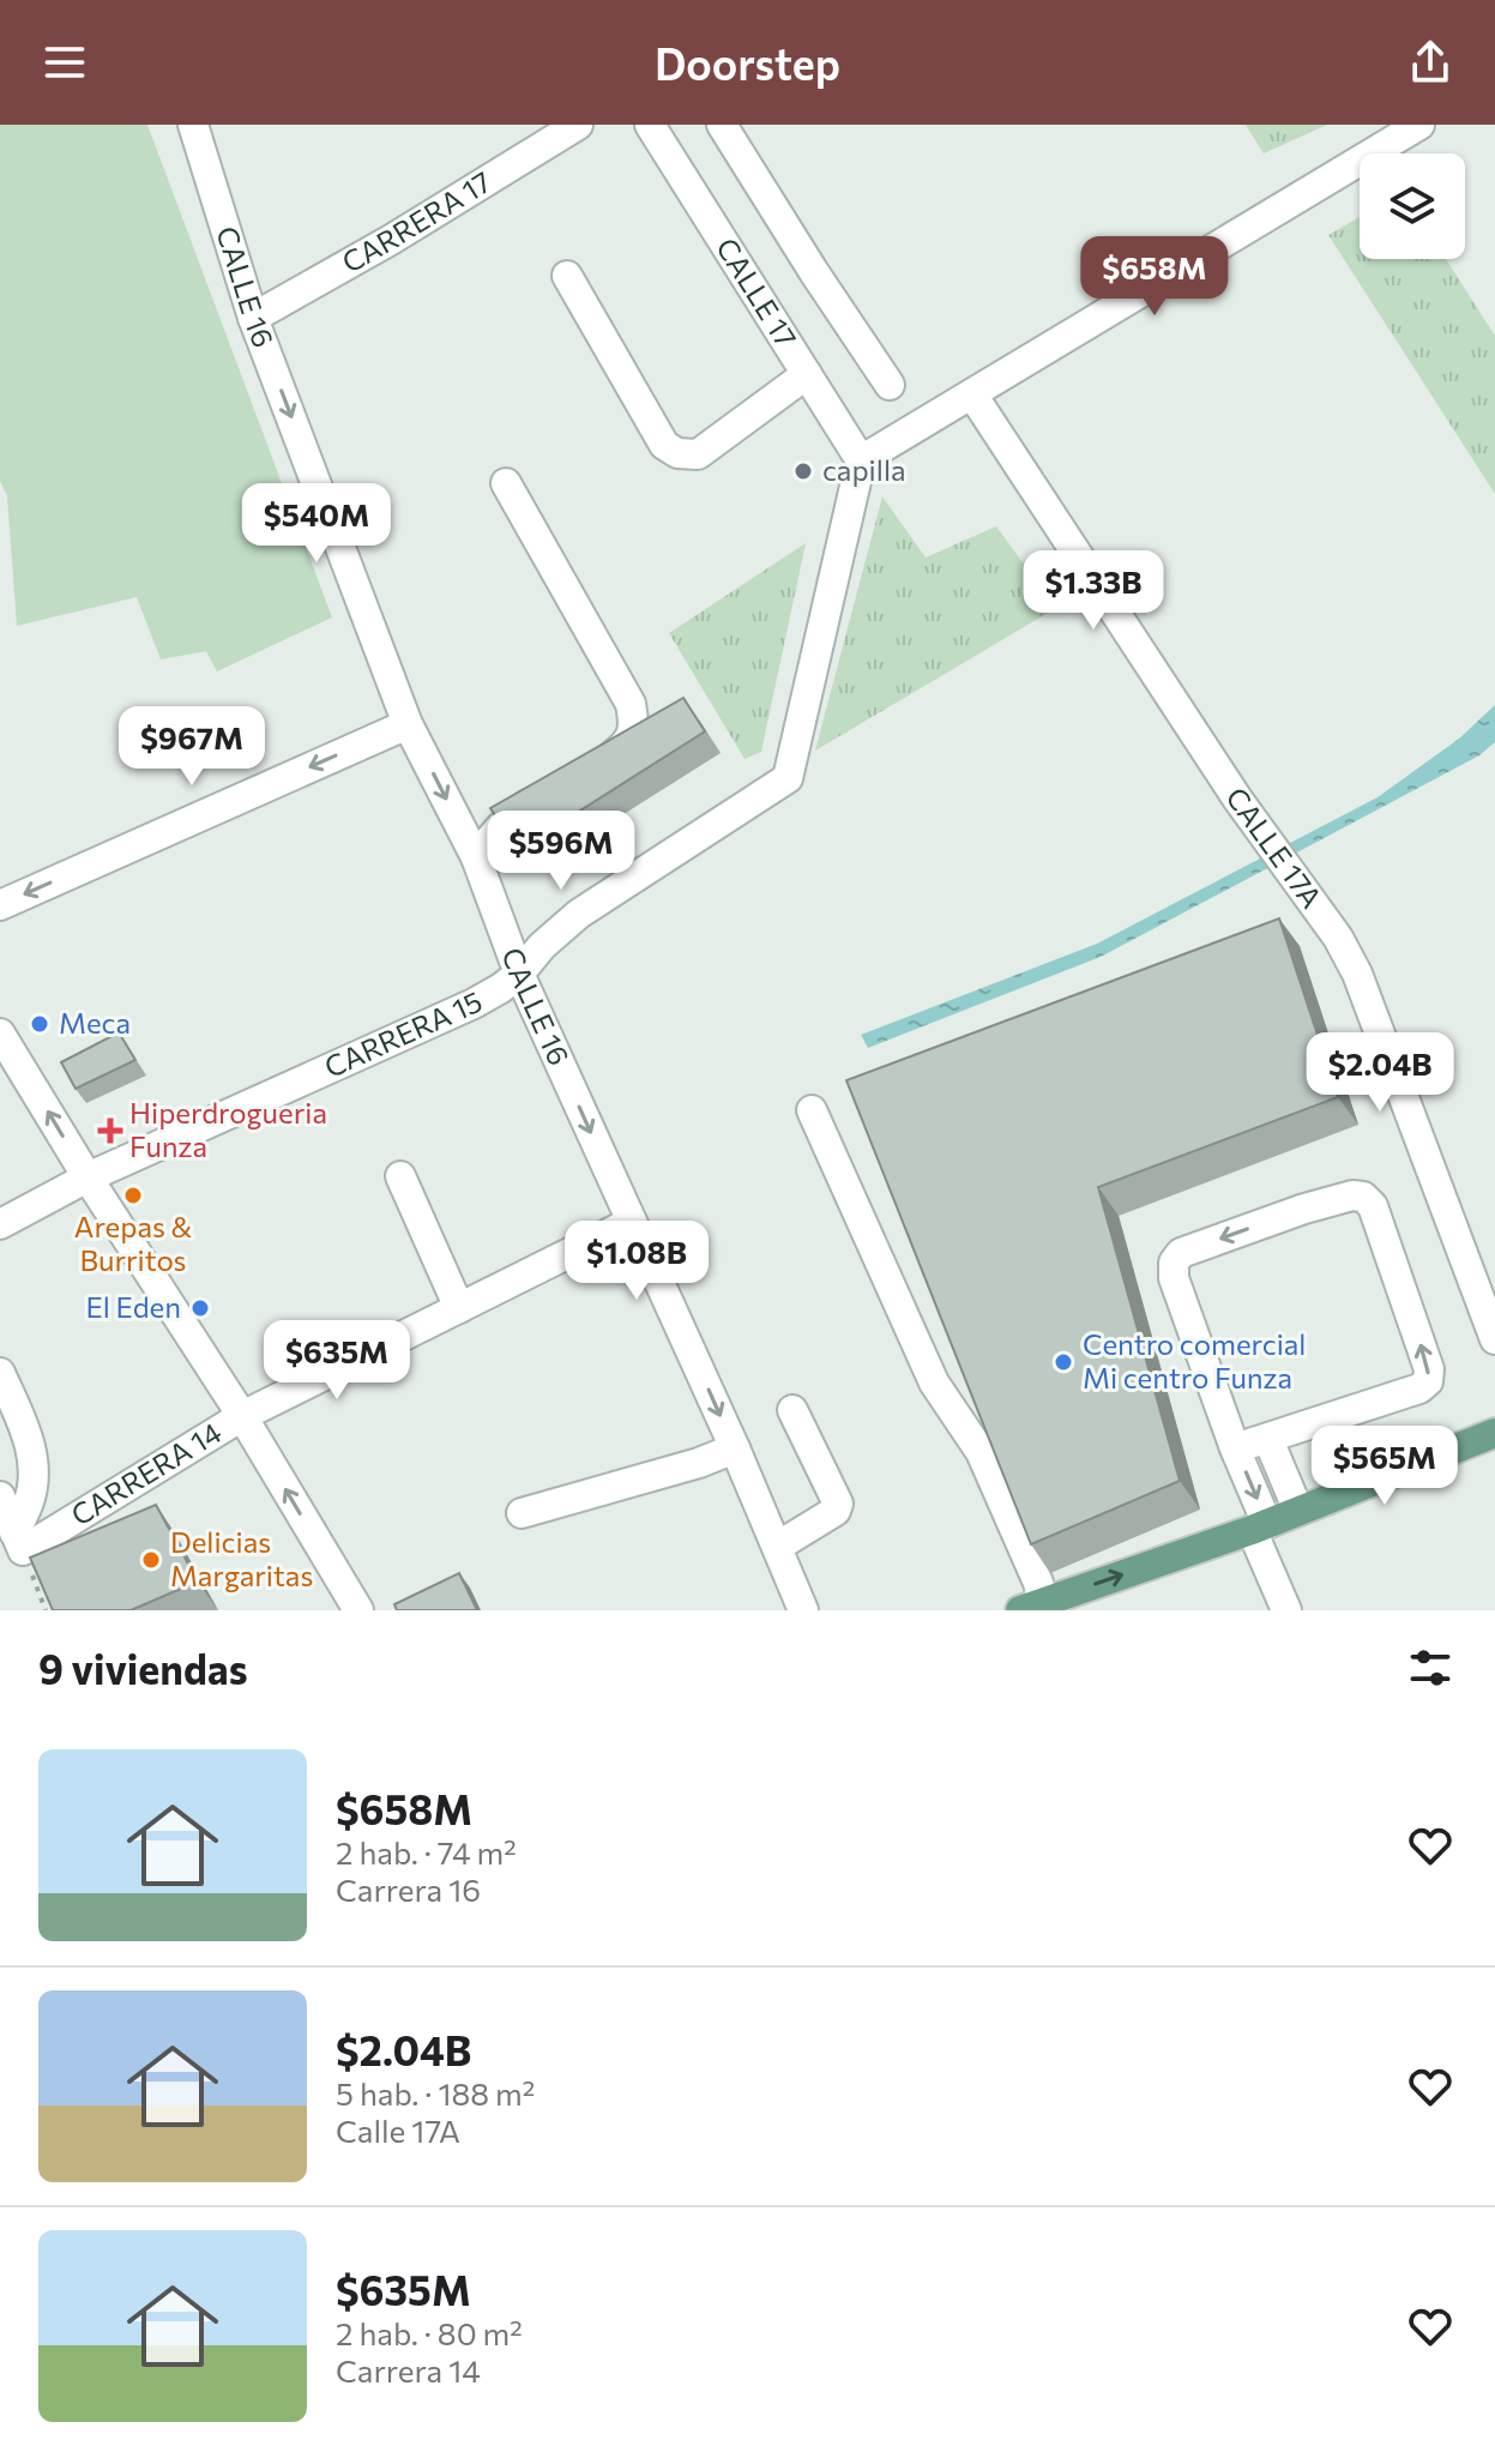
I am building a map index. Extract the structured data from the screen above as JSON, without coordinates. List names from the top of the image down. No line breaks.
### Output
{"streets":{"street":["CARRERA 17","CALLE 16","CALLE 17","CALLE 17A","CARRERA 15","CARRERA 14"]},"crossings":[["CARRERA 17","CALLE 16"],["CALLE 16","CARRERA 15"],["CALLE 16","CARRERA 14"],["CALLE 17","CARRERA 15"]],"places":{"other":["capilla","Meca","Arepas & Burritos","El Eden","Centro comercial Mi centro Funza","Delicias Margaritas"],"health":["Hiperdrogueria Funza"]},"page":{"header":"Doorstep","price":["$658M","$540M","$1.33B","$967M","$596M","$2.04B","$1.08B","$635M","$565M"],"heading":"9 viviendas","list":[{"name":"$658M","note":"2 hab. · 74 m² · Carrera 16"},{"name":"$2.04B","note":"5 hab. · 188 m² · Calle 17A"},{"name":"$635M","note":"2 hab. · 80 m² · Carrera 14"}]}}
